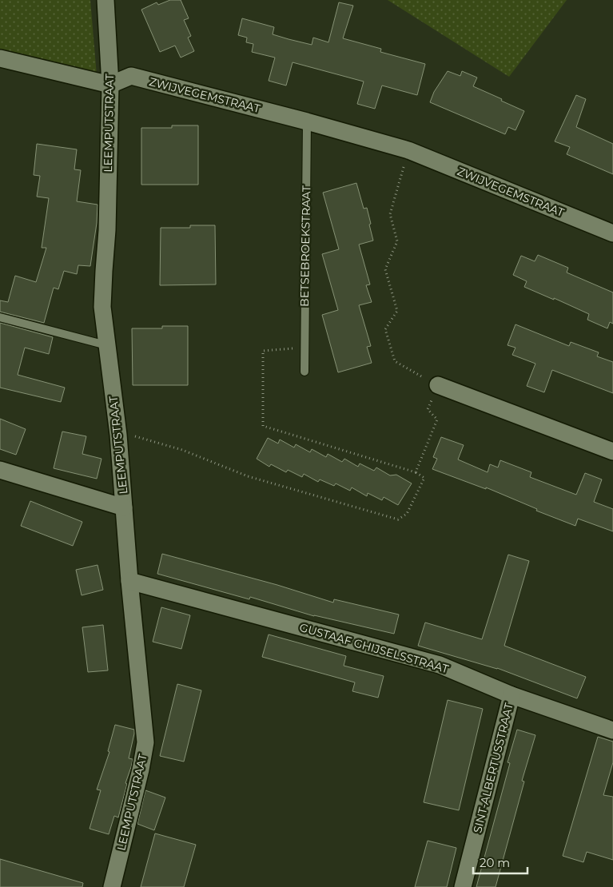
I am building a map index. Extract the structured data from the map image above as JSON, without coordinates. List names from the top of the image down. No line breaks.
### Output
{"streets":{"street":["ZWIJVEGEMSTRAAT","LEEMPUTSTRAAT","GUSTAAF GHIJSELSSTRAAT","SINT-ALBERTUSSTRAAT"],"lane":["BETSEBROEKSTRAAT"]},"crossings":[["ZWIJVEGEMSTRAAT","LEEMPUTSTRAAT"],["ZWIJVEGEMSTRAAT","BETSEBROEKSTRAAT"],["LEEMPUTSTRAAT","GUSTAAF GHIJSELSSTRAAT"],["GUSTAAF GHIJSELSSTRAAT","SINT-ALBERTUSSTRAAT"]],"scale_bar":"20 m"}
